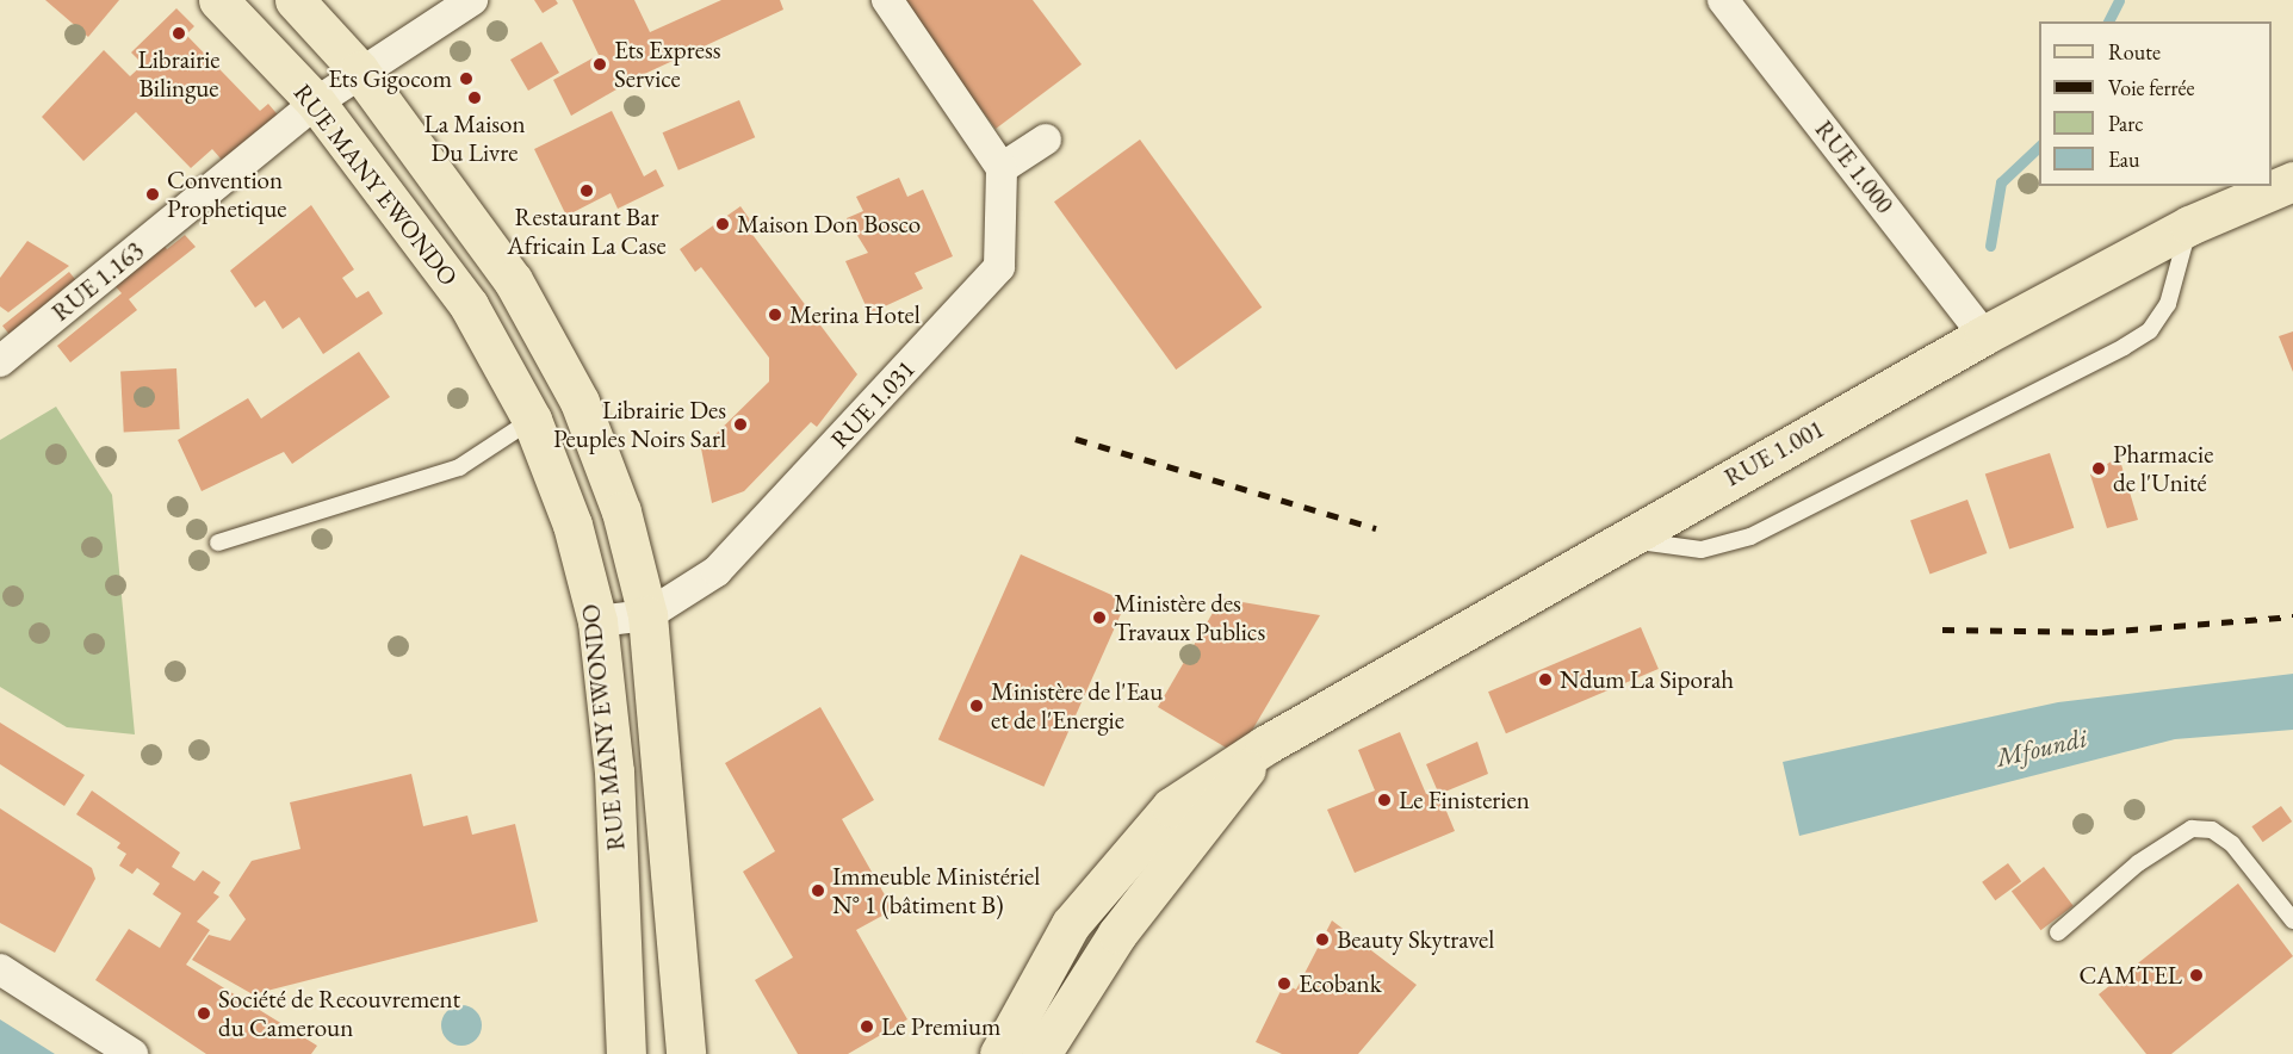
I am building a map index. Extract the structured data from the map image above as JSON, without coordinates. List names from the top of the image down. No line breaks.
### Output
{"streets":{"main road":["RUE MANY EWONDO","RUE 1.001"],"street":["RUE 1.000","RUE 1.163","RUE 1.031"]},"crossings":[["RUE 1.000","RUE 1.001"],["RUE MANY EWONDO","RUE 1.163"],["RUE MANY EWONDO","RUE 1.031"]],"water":["Mfoundi"],"places":["Librairie Bilingue","Ets Express Service","Ets Gigocom","La Maison Du Livre","Restaurant Bar Africain La Case","Convention Prophetique","Maison Don Bosco","Merina Hotel","Librairie Des Peuples Noirs Sarl","Pharmacie de l'Unité","Ministère des Travaux Publics","Ndum La Siporah","Ministère de l'Eau et de l'Energie","Le Finisterien","Immeuble Ministériel N° 1 (bâtiment B)","Beauty Skytravel","CAMTEL","Ecobank","Société de Recouvrement du Cameroun","Le Premium"],"legend":["Route","Voie ferrée","Parc","Eau"]}
